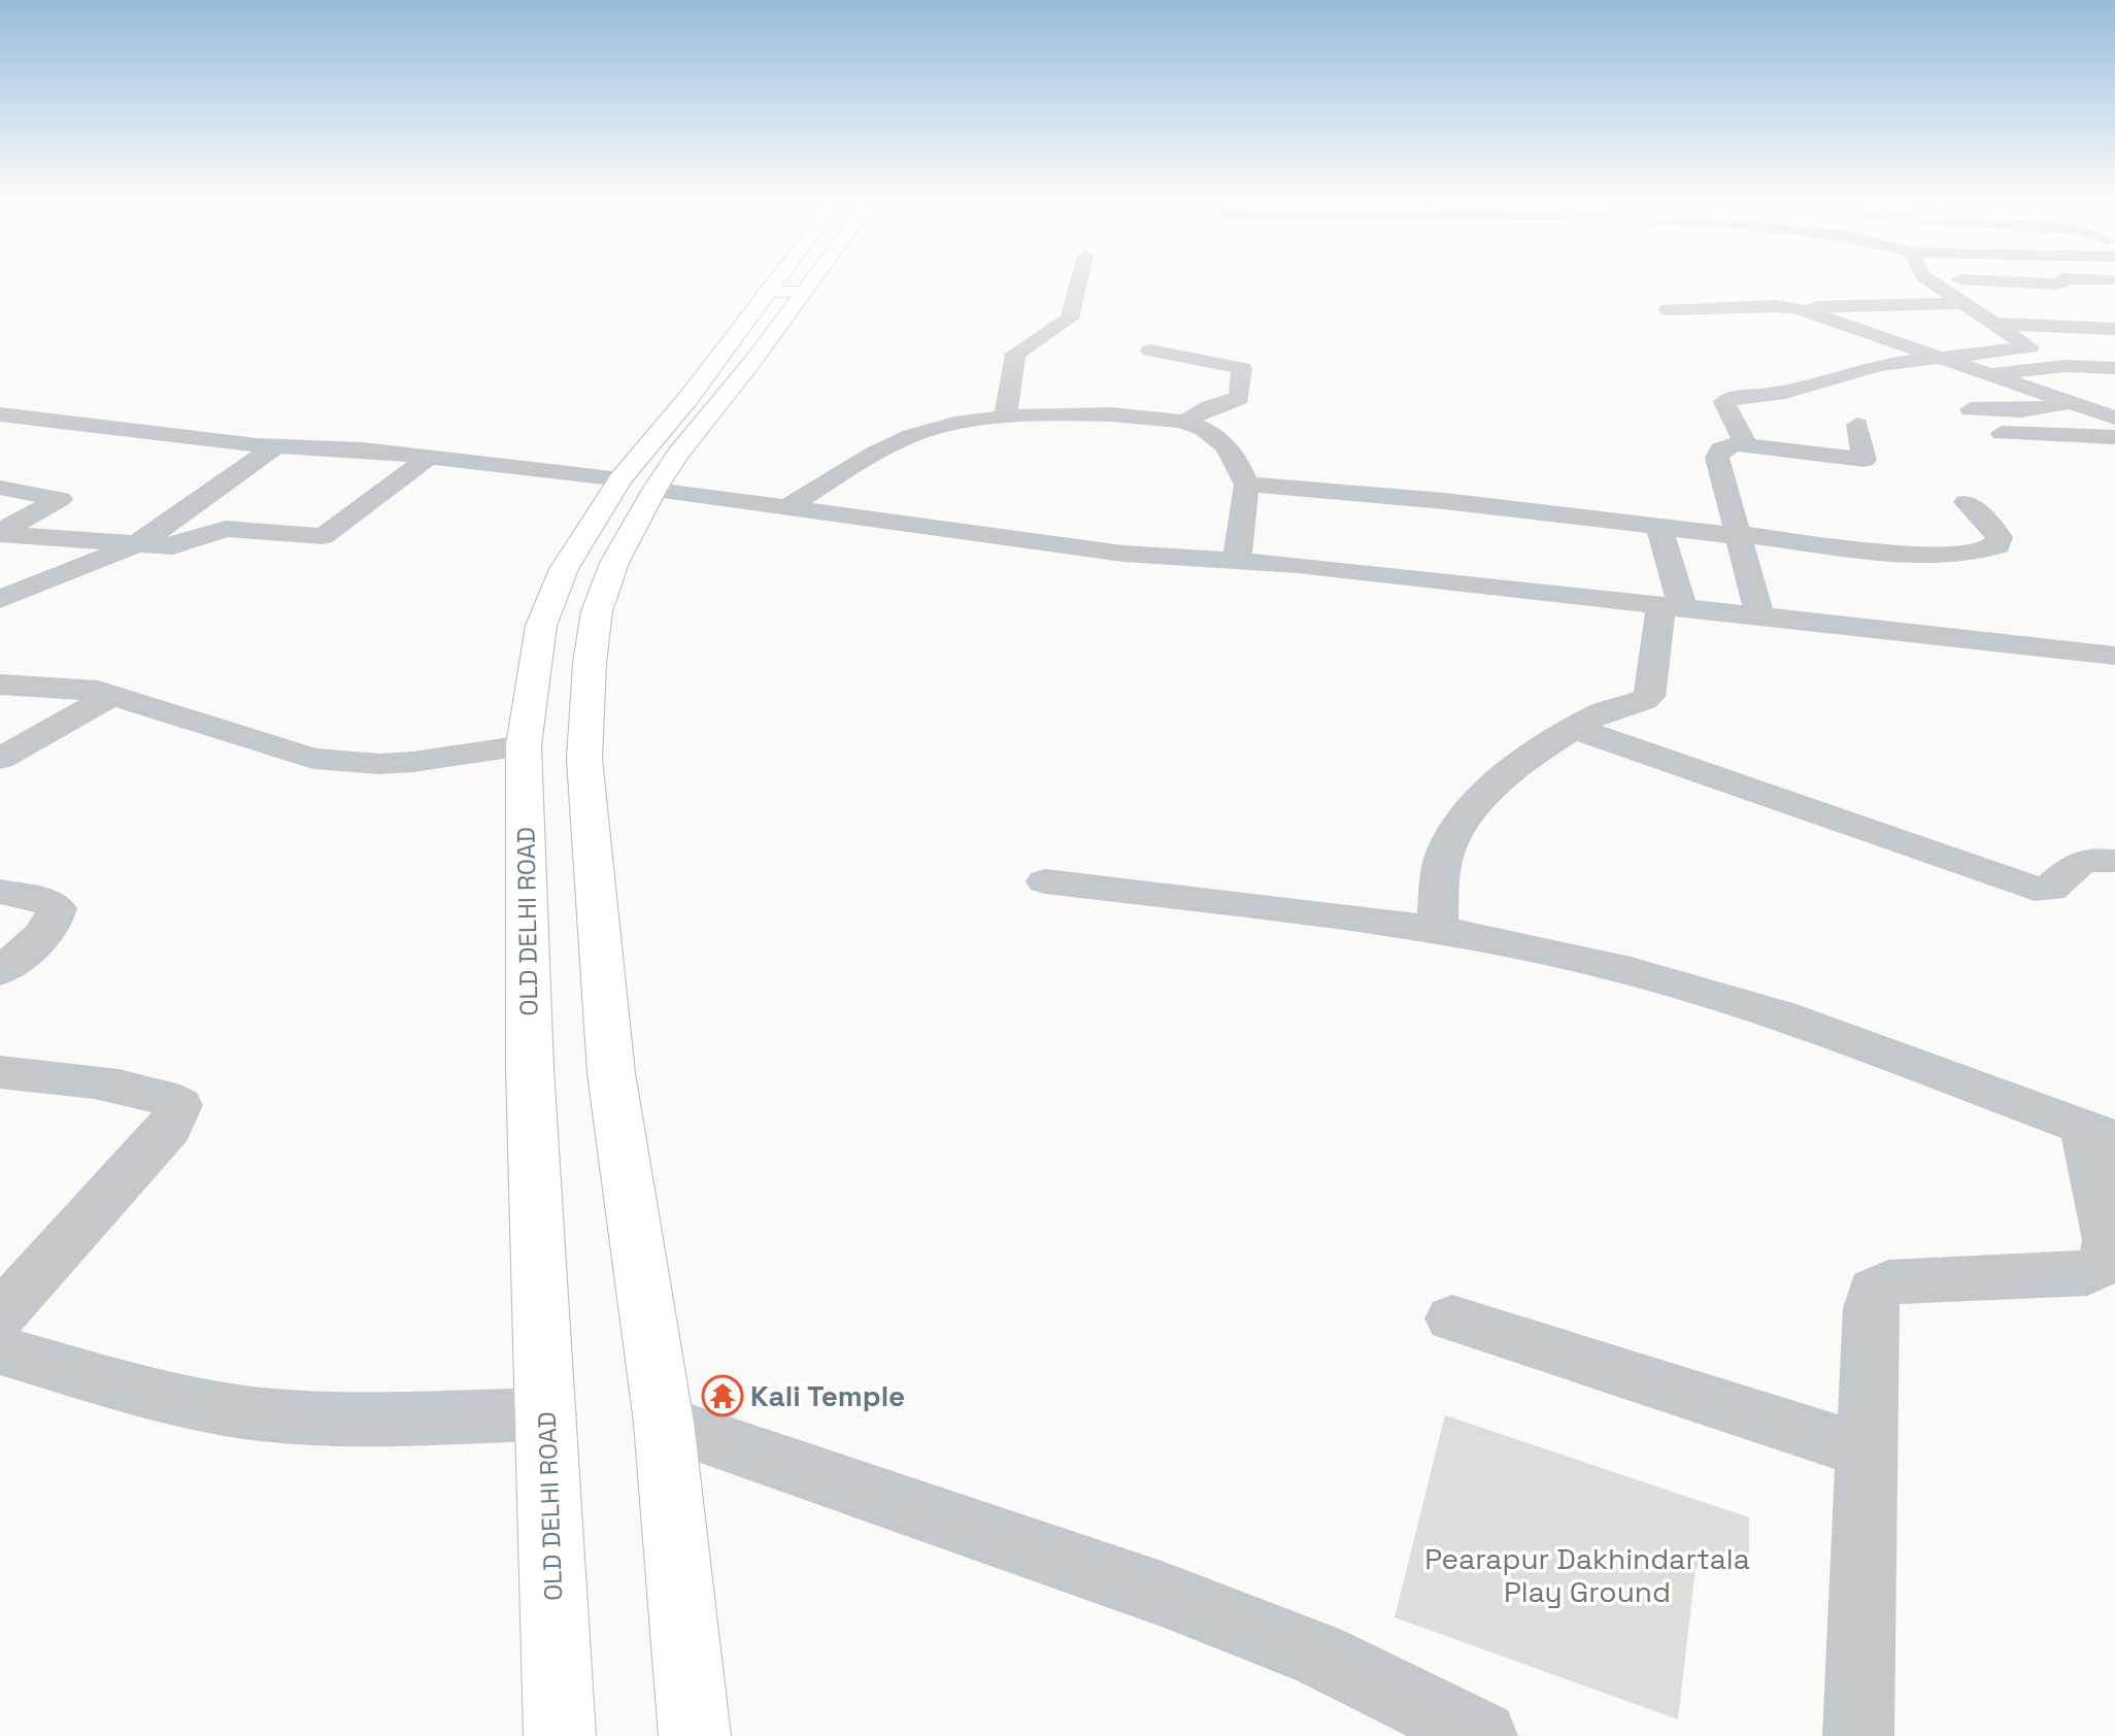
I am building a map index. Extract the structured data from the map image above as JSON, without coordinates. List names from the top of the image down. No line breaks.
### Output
{"streets":{"main road":["OLD DELHI ROAD"]},"parks":["Pearapur Dakhindartala Play Ground"],"places":{"temple":["Kali Temple"]}}
